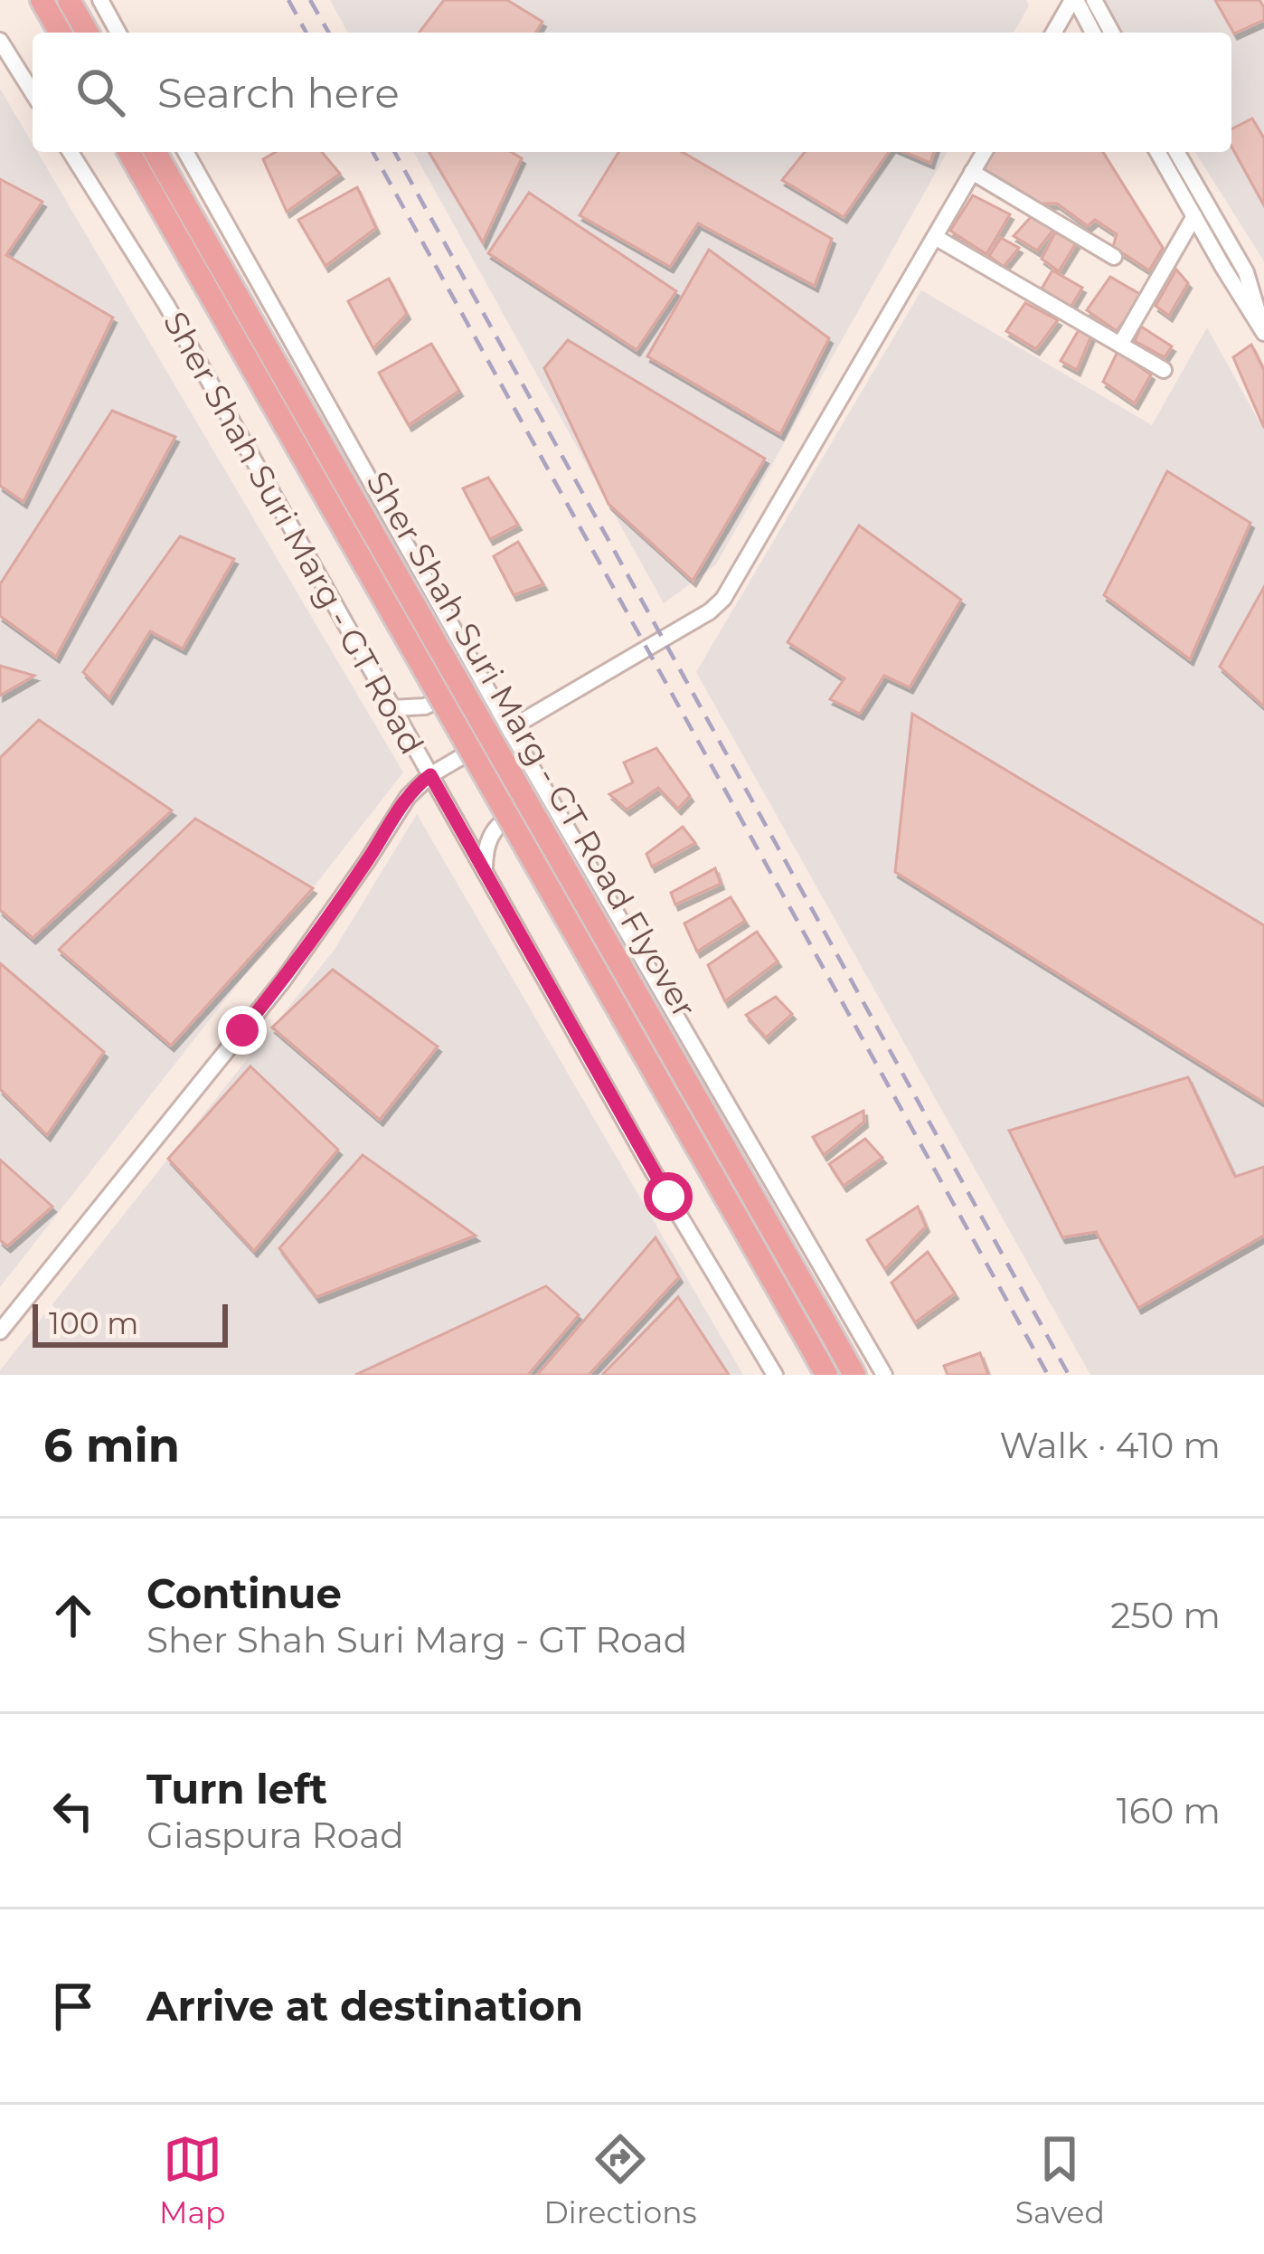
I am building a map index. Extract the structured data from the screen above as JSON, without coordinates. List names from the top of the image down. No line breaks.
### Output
{"streets":{"highway":["Sher Shah Suri Marg - GT Road Flyover"],"street":["Sher Shah Suri Marg - GT Road"]},"scale_bar":"100 m","page":{"search":"Search here","scale":"100 m","heading":["6 min","Walk · 410 m"],"list":[["Continue","Sher Shah Suri Marg - GT Road","250 m"],["Turn left","Giaspura Road","160 m"],"Arrive at destination"],"nav":["Map","Directions","Saved"]}}
